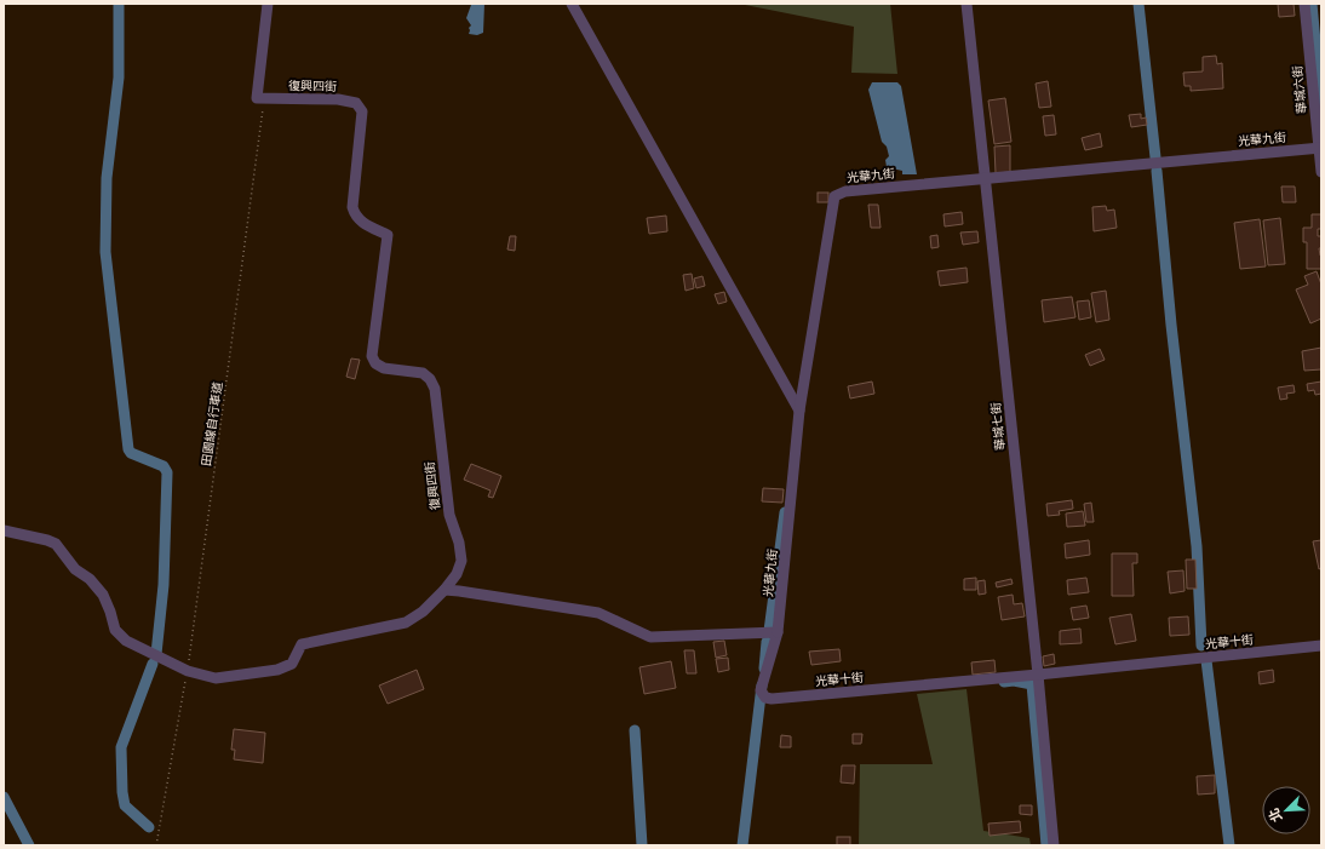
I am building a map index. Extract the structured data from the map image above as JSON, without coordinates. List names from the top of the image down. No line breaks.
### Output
{"streets":{"street":["復興四街","華城六街","光華九街","華城七街","光華十街"],"path":["田園線自行車道"]},"crossings":[["復興四街","田園線自行車道"],["華城六街","光華九街"],["光華九街","華城七街"],["光華九街","光華十街"],["華城七街","光華十街"]],"north":"bottom left"}
